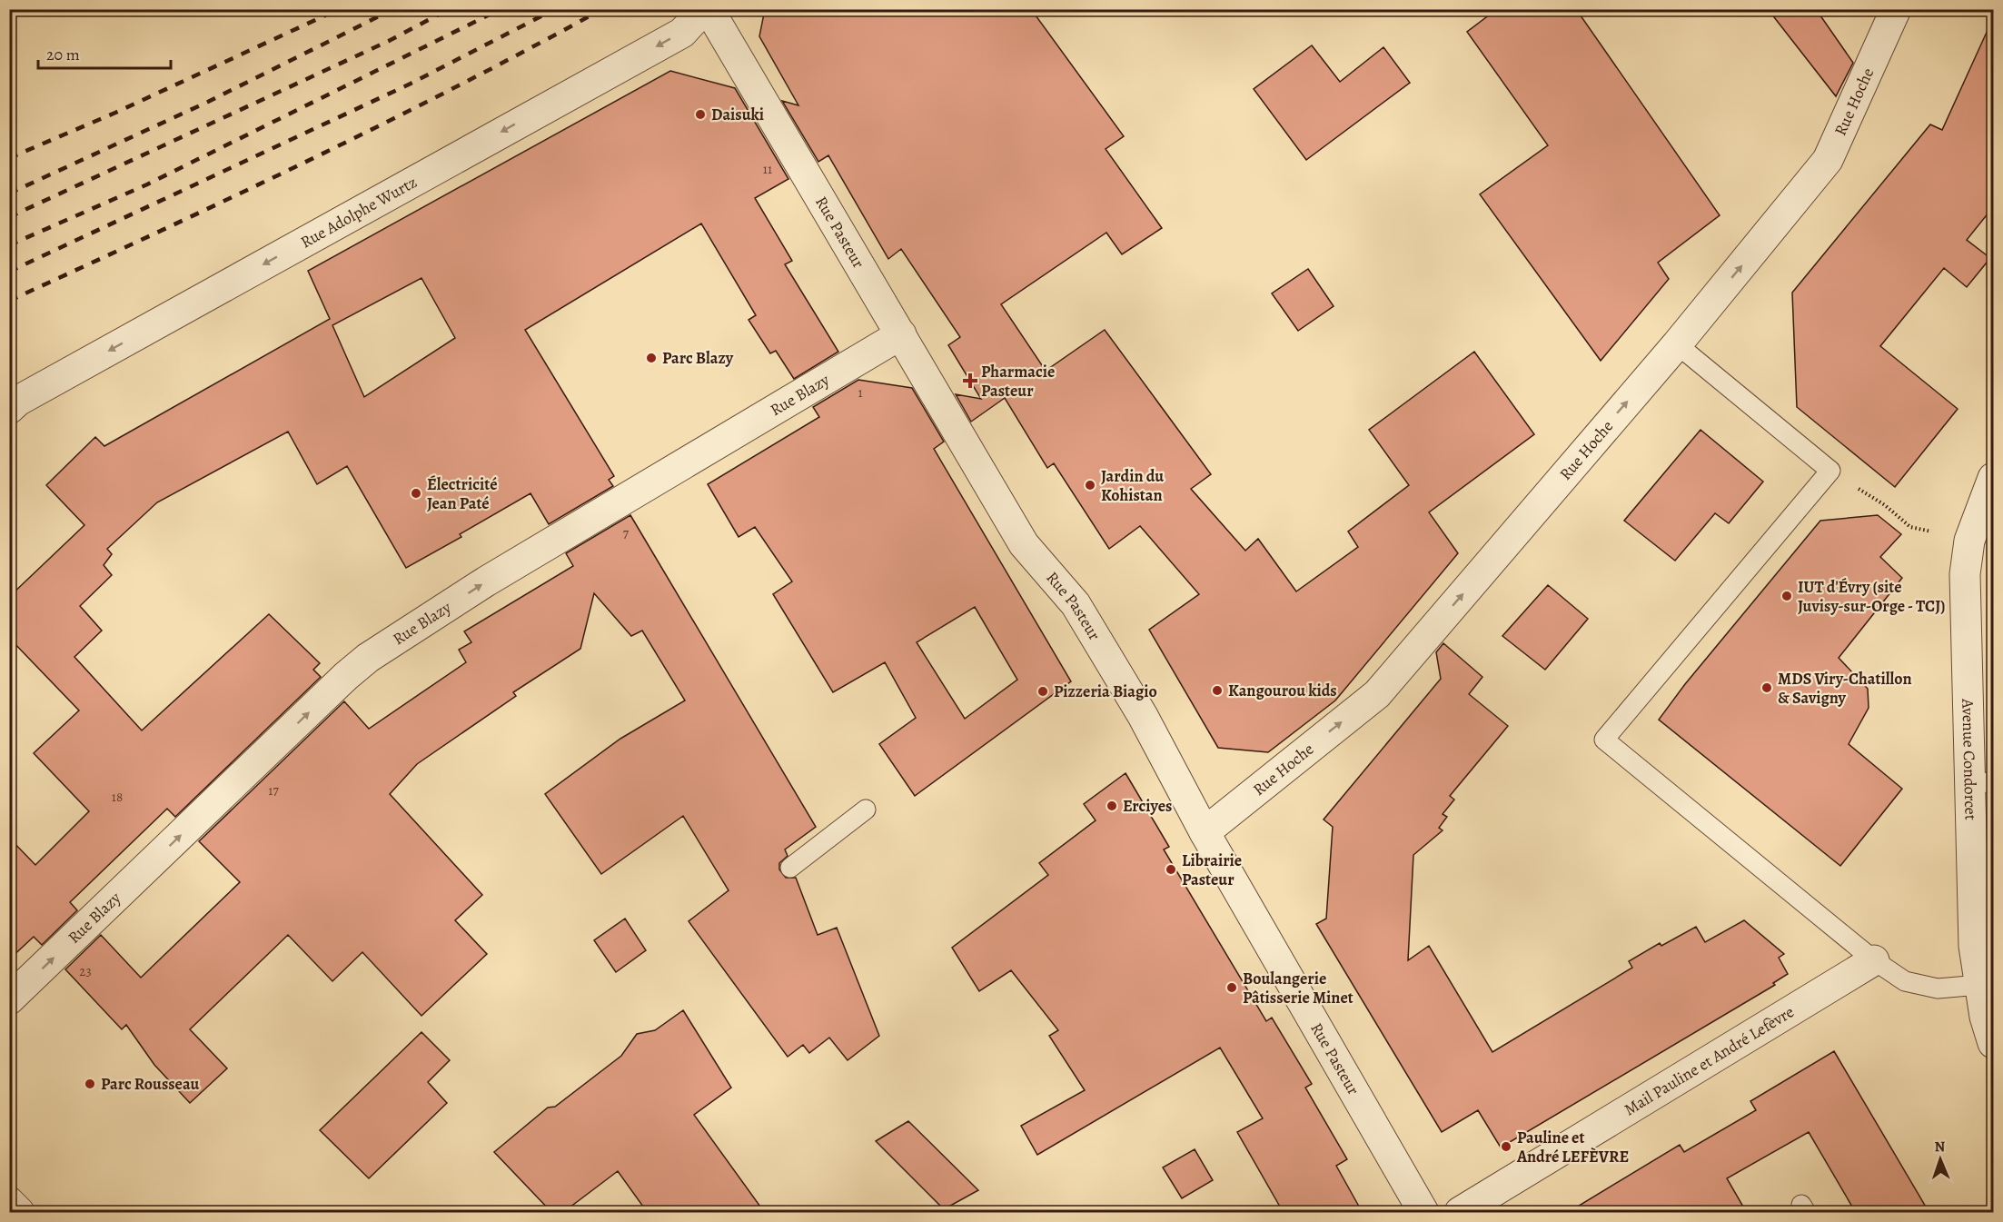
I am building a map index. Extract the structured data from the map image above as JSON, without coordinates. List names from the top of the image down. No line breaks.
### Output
{"streets":{"street":["Rue Hoche","Rue Adolphe Wurtz","Rue Pasteur","Rue Blazy","Avenue Condorcet","Mail Pauline et André Lefèvre"]},"crossings":[["Rue Hoche","Rue Pasteur"],["Rue Pasteur","Rue Blazy"]],"one_way":["Rue Hoche","Rue Adolphe Wurtz","Rue Blazy"],"places":{"other":["Daisuki","Parc Blazy","Jardin du Kohistan","Électricité Jean Paté","IUT d'Évry (site Juvisy-sur-Orge - TCJ)","MDS Viry-Chatillon & Savigny","Kangourou kids","Pizzeria Biagio","Erciyes","Librairie Pasteur","Boulangerie Pâtisserie Minet","Parc Rousseau","Pauline et André LEFÈVRE"],"health":["Pharmacie Pasteur"]},"house_numbers":["11","1","7","17","18","23"],"scale_bar":"20 m","north":"top"}
